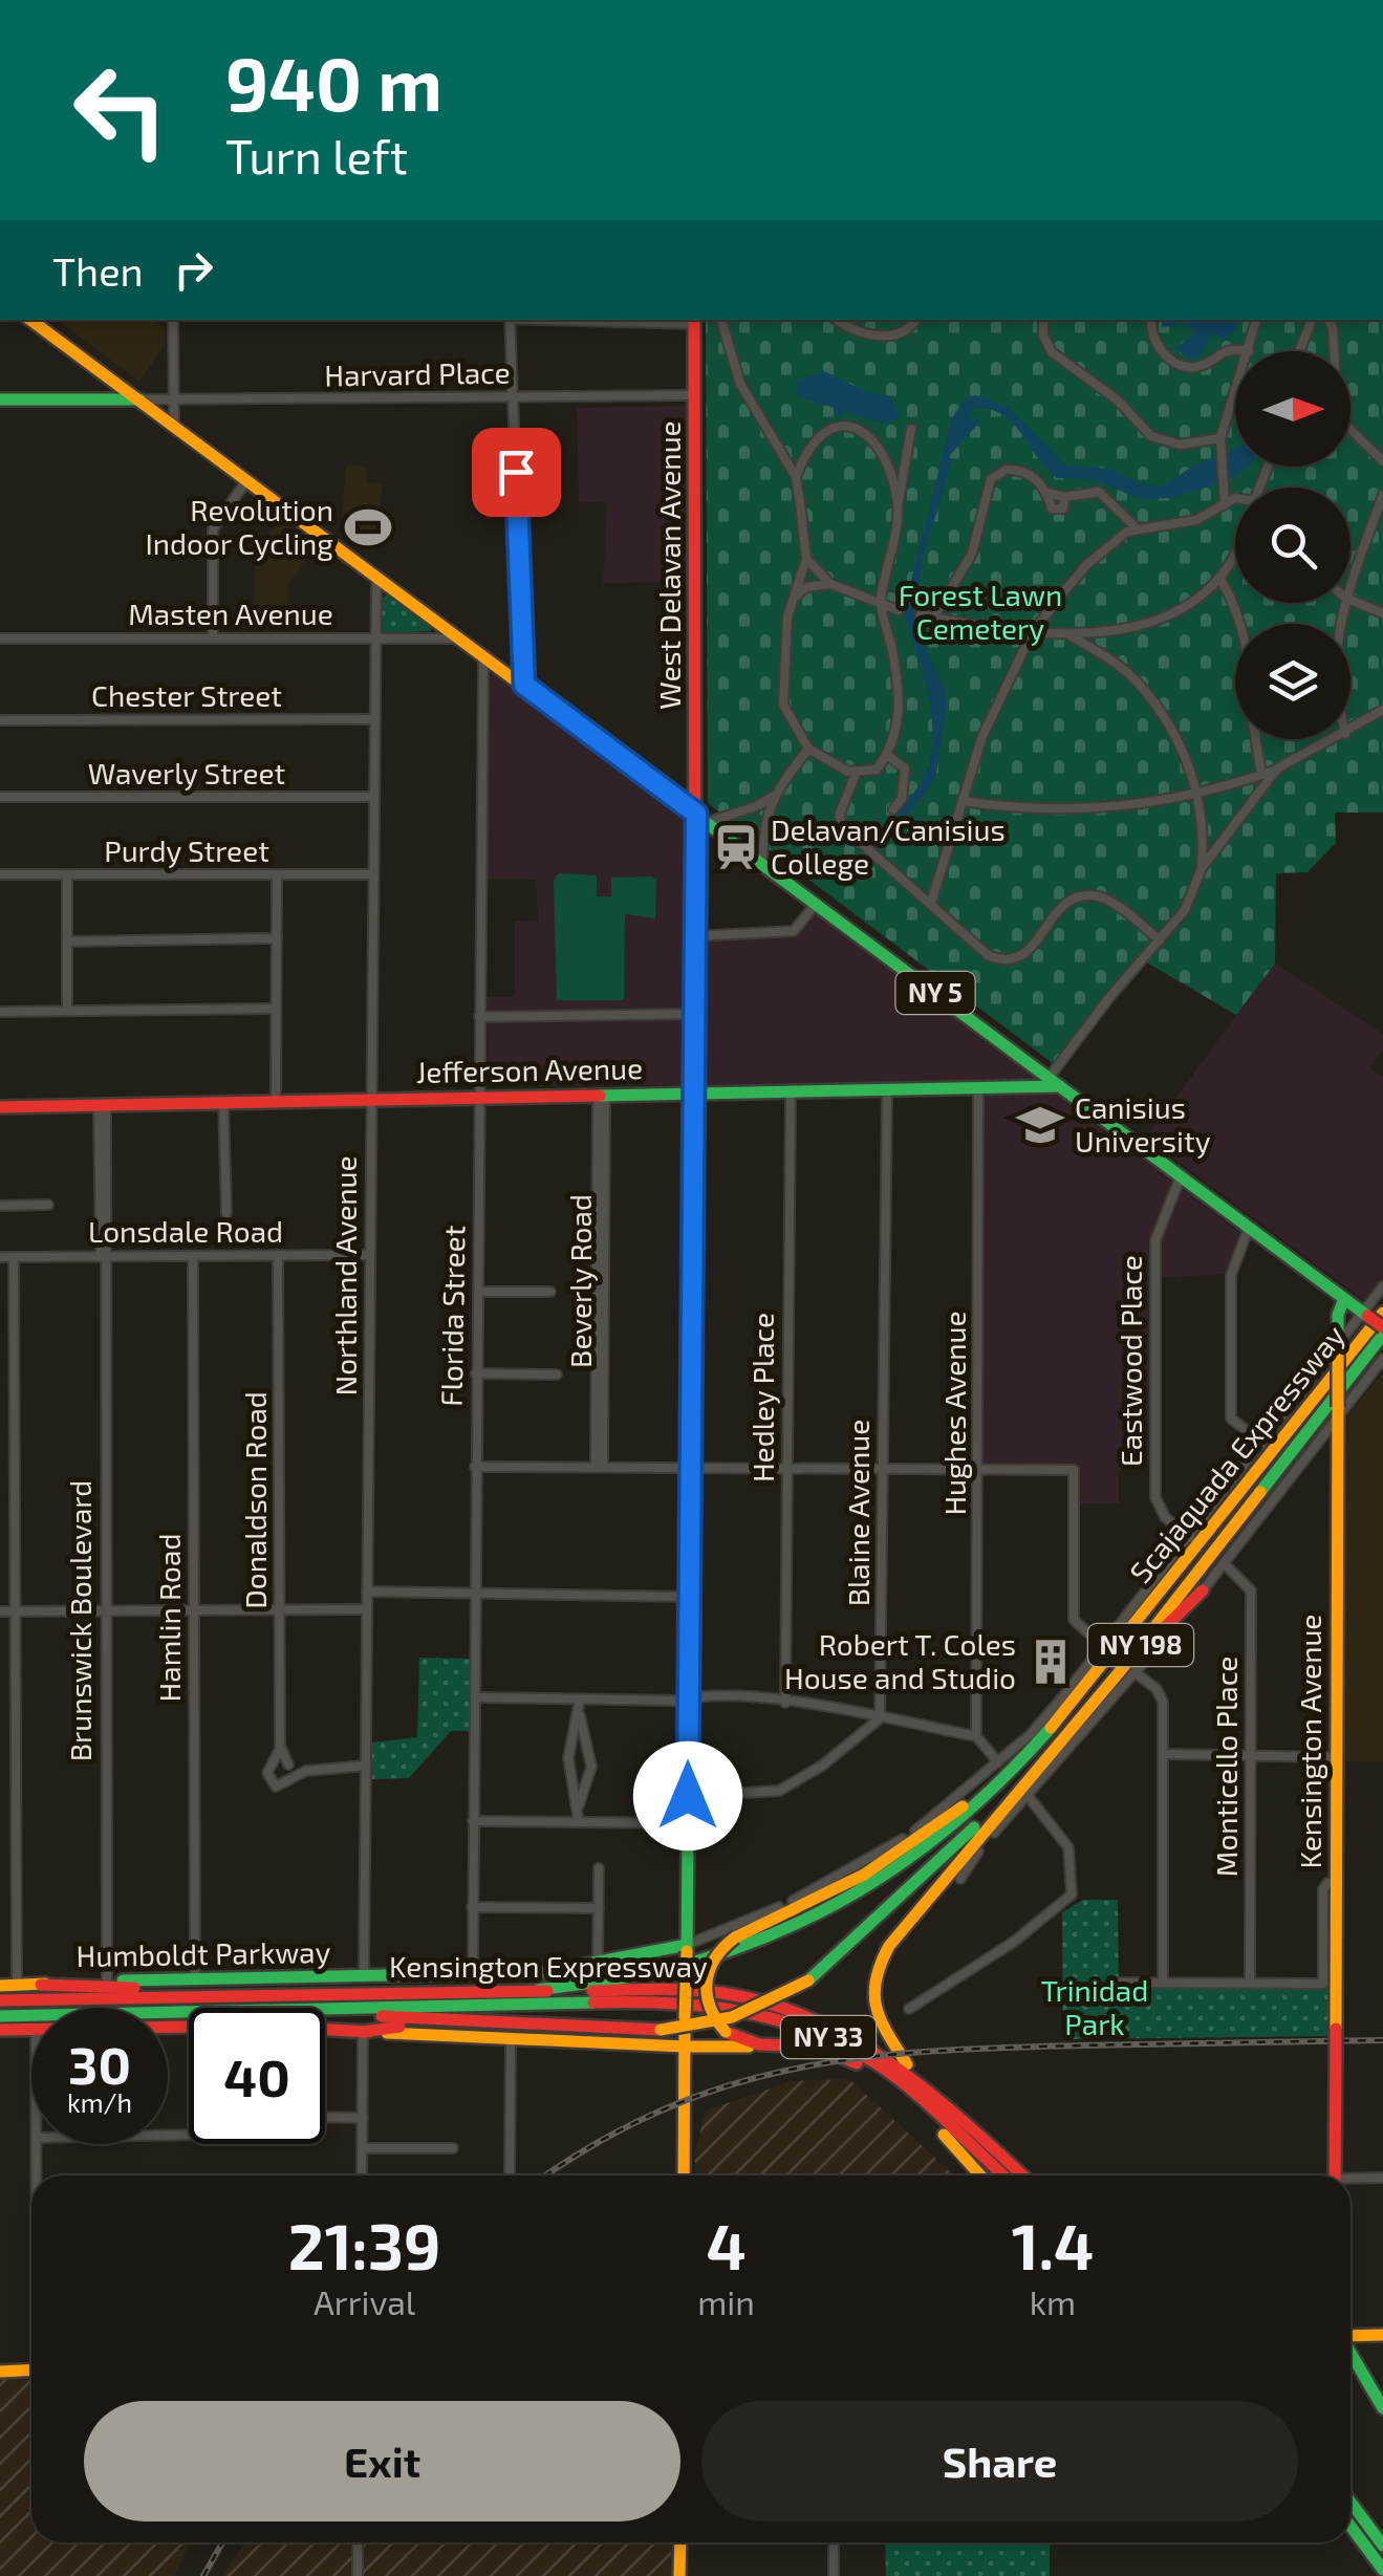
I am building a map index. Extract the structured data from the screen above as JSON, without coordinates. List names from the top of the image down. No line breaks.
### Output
{"streets":{"main road":["West Delavan Avenue","NY 5","Jefferson Avenue","Scajaquada Expressway","NY 198","Kensington Avenue","Humboldt Parkway","Kensington Expressway","NY 33"],"street":["Harvard Place","Masten Avenue","Chester Street","Waverly Street","Purdy Street","Lonsdale Road","Northland Avenue","Beverly Road","Florida Street","Eastwood Place","Hedley Place","Hughes Avenue","Donaldson Road","Blaine Avenue","Hamlin Road","Brunswick Boulevard","Monticello Place"]},"crossings":[["Harvard Place","West Delavan Avenue"],["Harvard Place","NY 5"],["West Delavan Avenue","NY 5"],["West Delavan Avenue","Jefferson Avenue"],["West Delavan Avenue","Humboldt Parkway"],["Masten Avenue","NY 5"],["Masten Avenue","Northland Avenue"],["Chester Street","Northland Avenue"],["Waverly Street","Northland Avenue"],["Purdy Street","Northland Avenue"],["NY 5","Jefferson Avenue"],["NY 5","Northland Avenue"],["NY 5","Florida Street"],["NY 5","Eastwood Place"],["NY 5","Scajaquada Expressway"],["NY 5","Kensington Avenue"],["NY 5","Humboldt Parkway"],["Jefferson Avenue","Northland Avenue"],["Jefferson Avenue","Beverly Road"],["Jefferson Avenue","Florida Street"],["Jefferson Avenue","Hedley Place"],["Jefferson Avenue","Hughes Avenue"],["Jefferson Avenue","Blaine Avenue"],["Jefferson Avenue","Brunswick Boulevard"],["Lonsdale Road","Northland Avenue"],["Lonsdale Road","Donaldson Road"],["Lonsdale Road","Hamlin Road"],["Lonsdale Road","Brunswick Boulevard"],["Northland Avenue","Humboldt Parkway"],["Florida Street","Humboldt Parkway"],["Eastwood Place","Humboldt Parkway"],["Scajaquada Expressway","Humboldt Parkway"],["Hamlin Road","Humboldt Parkway"],["Brunswick Boulevard","Humboldt Parkway"],["Kensington Avenue","Humboldt Parkway"]],"parks":["Forest Lawn Cemetery","Trinidad Park"],"places":{"sports":["Revolution Indoor Cycling"],"station":["Delavan/Canisius College"],"school or university":["Canisius University"],"building":["Robert T. Coles House and Studio"]},"north":"right","page":{"turn":["940 m","Turn left"],"then":"Then","speed":"30 km/h","limit":"40","eta":["21:39","Arrival","4","min","1.4","km"],"buttons":["Exit","Share"]}}
